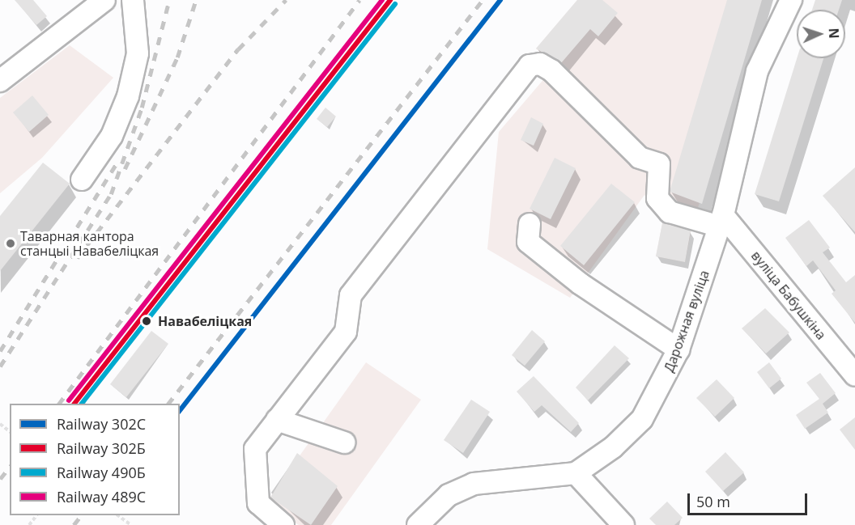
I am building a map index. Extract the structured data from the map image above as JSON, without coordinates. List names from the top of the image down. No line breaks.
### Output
{"streets":{"street":["вуліца Бабушкіна","Дарожная вуліца"]},"crossings":[["вуліца Бабушкіна","Дарожная вуліца"]],"places":["Таварная кантора станцыі Навабеліцкая","Навабеліцкая"],"lines":["rail line 302С","rail line 302Б","rail line 489С","rail line 490Б"],"legend":["Railway 302С","Railway 302Б","Railway 490Б","Railway 489С"],"scale_bar":"50 m","north":"right"}
